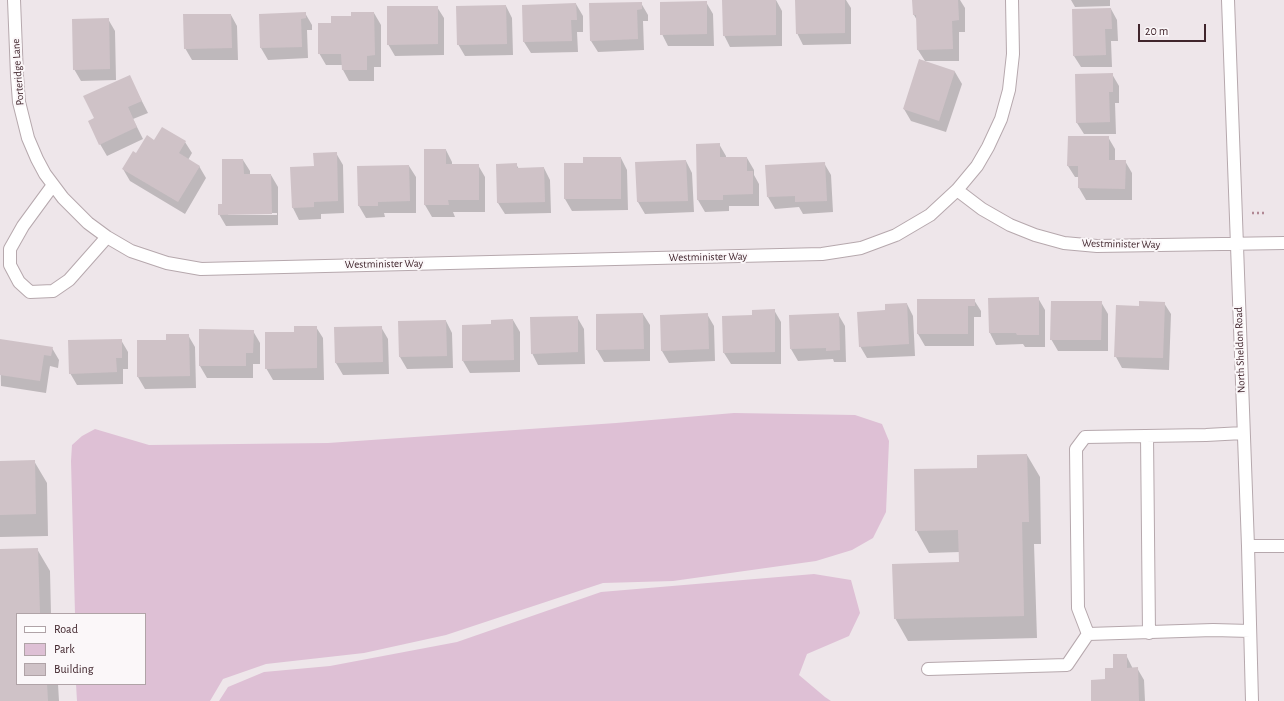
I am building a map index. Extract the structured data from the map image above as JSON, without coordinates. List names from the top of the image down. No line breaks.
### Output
{"streets":{"street":["Porteridge Lane","Westminister Way","North Sheldon Road"]},"crossings":[["Porteridge Lane","Westminister Way"],["Westminister Way","North Sheldon Road"]],"legend":["Road","Park","Building"],"scale_bar":"20 m"}
